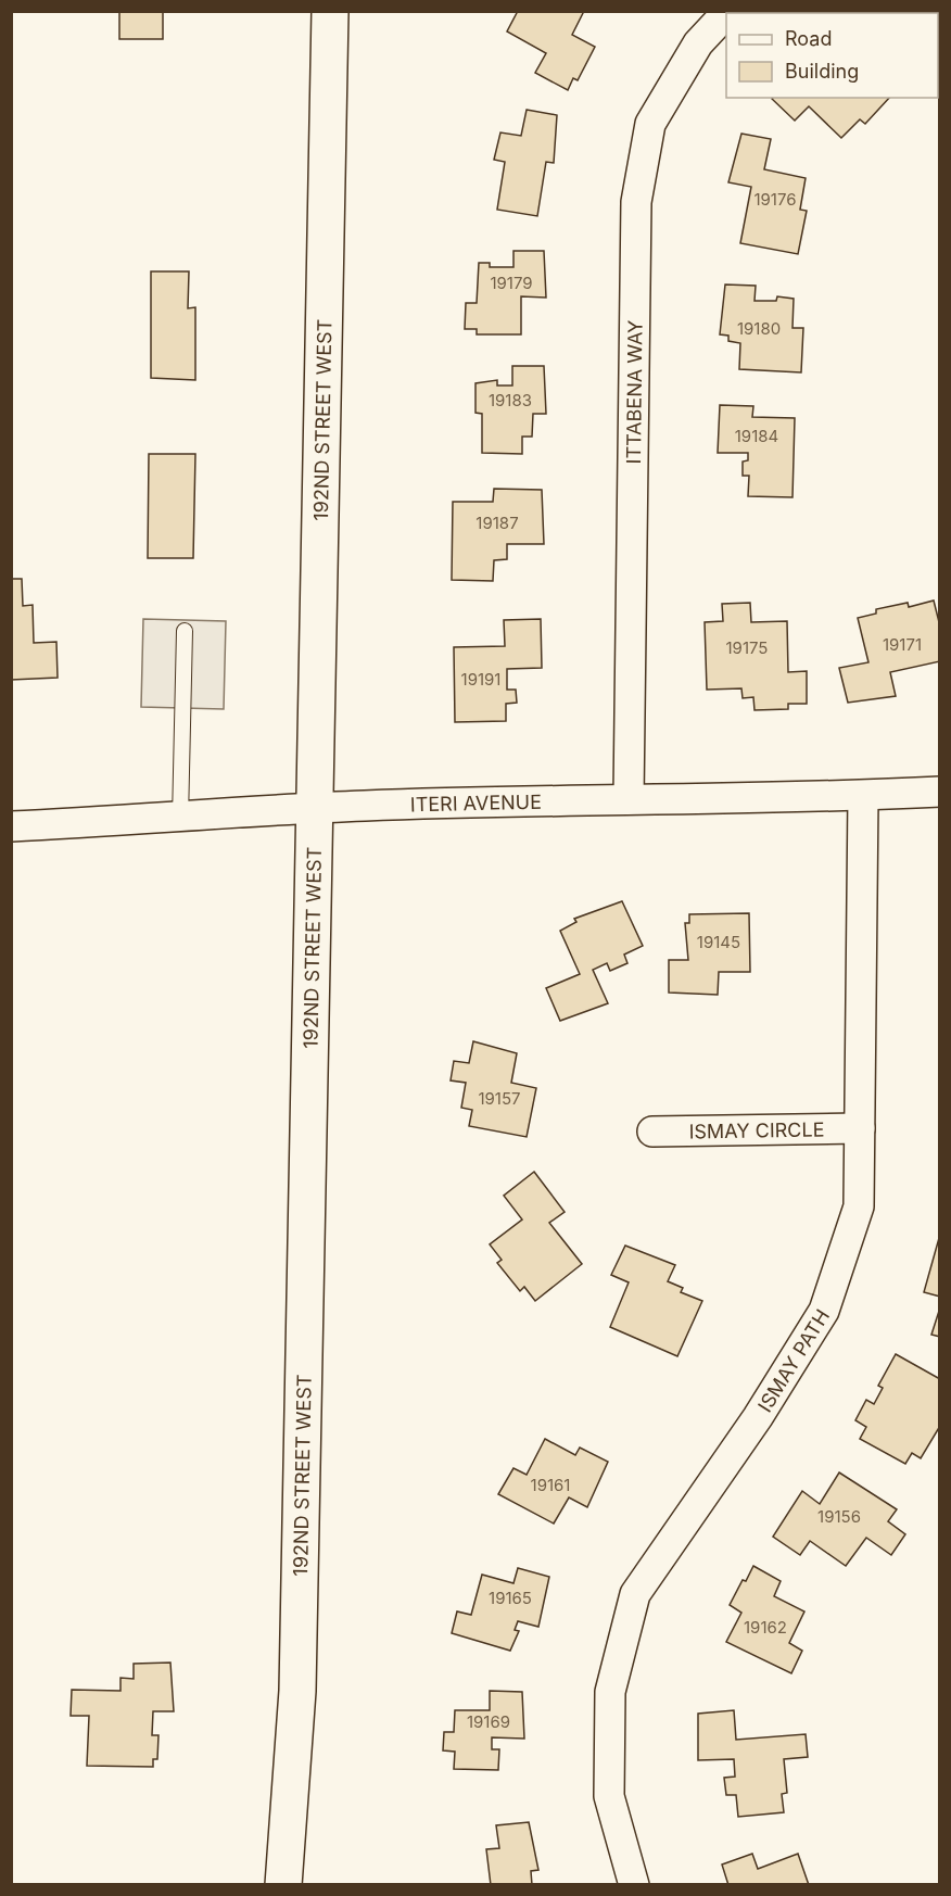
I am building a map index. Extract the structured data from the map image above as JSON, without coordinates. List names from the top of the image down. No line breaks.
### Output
{"streets":{"street":["ITTABENA WAY","192ND STREET WEST","ITERI AVENUE","ISMAY CIRCLE","ISMAY PATH"]},"crossings":[["ITTABENA WAY","ITERI AVENUE"],["192ND STREET WEST","ITERI AVENUE"],["ITERI AVENUE","ISMAY PATH"],["ISMAY CIRCLE","ISMAY PATH"]],"house_numbers":["19176","19179","19180","19183","19184","19187","19171","19175","19191","19145","19157","19161","19156","19165","19162","19169"],"legend":["Road","Building"]}
